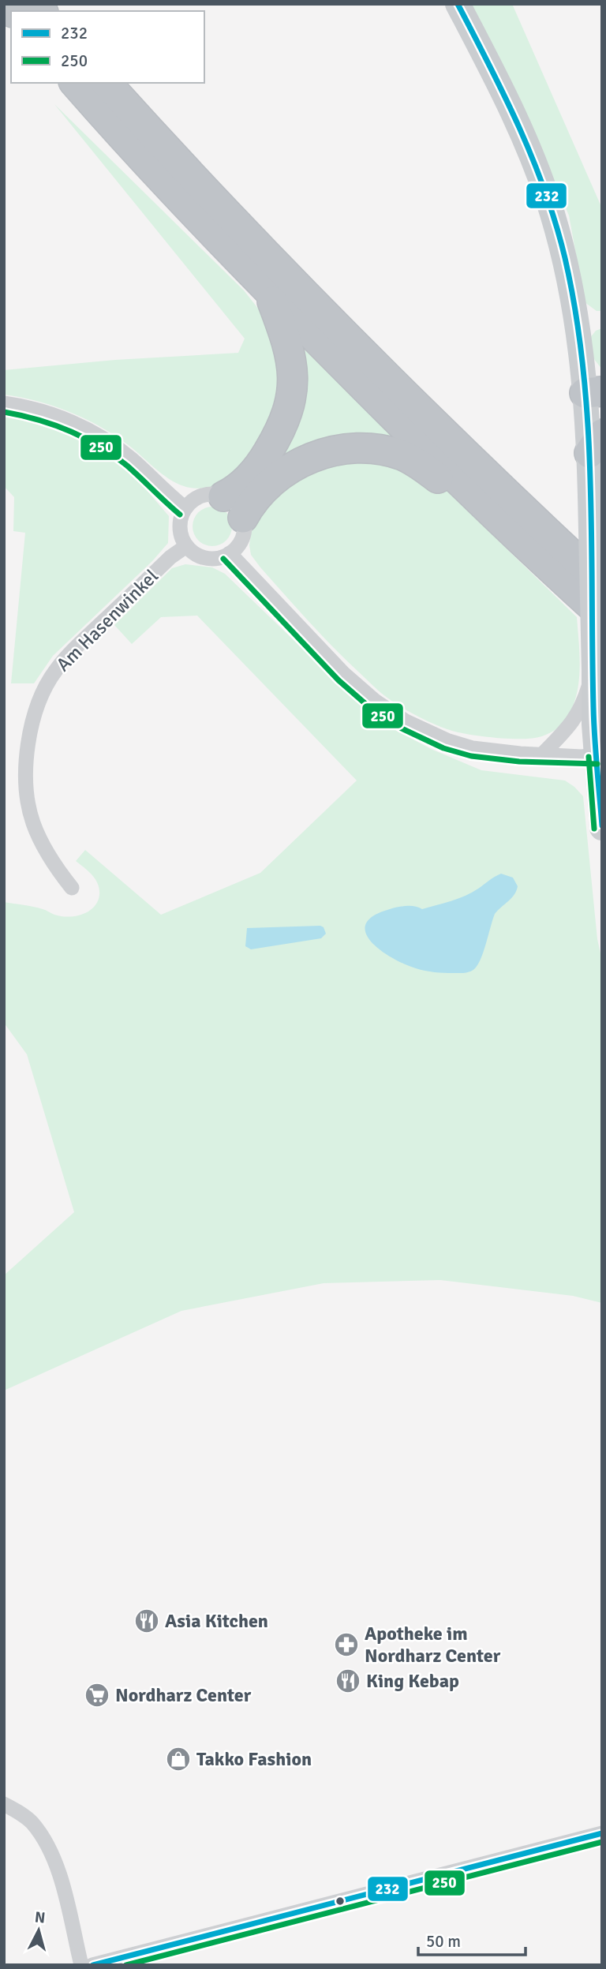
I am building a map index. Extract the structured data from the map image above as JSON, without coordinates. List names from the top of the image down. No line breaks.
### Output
{"streets":{"street":["Am Hasenwinkel"]},"places":{"restaurant":["Asia Kitchen","King Kebap"],"pharmacy":["Apotheke im Nordharz Center"],"supermarket":["Nordharz Center"],"shop":["Takko Fashion"]},"lines":["transit line 232","transit line 250"],"legend":["232","250"],"scale_bar":"50 m","north":"top"}
